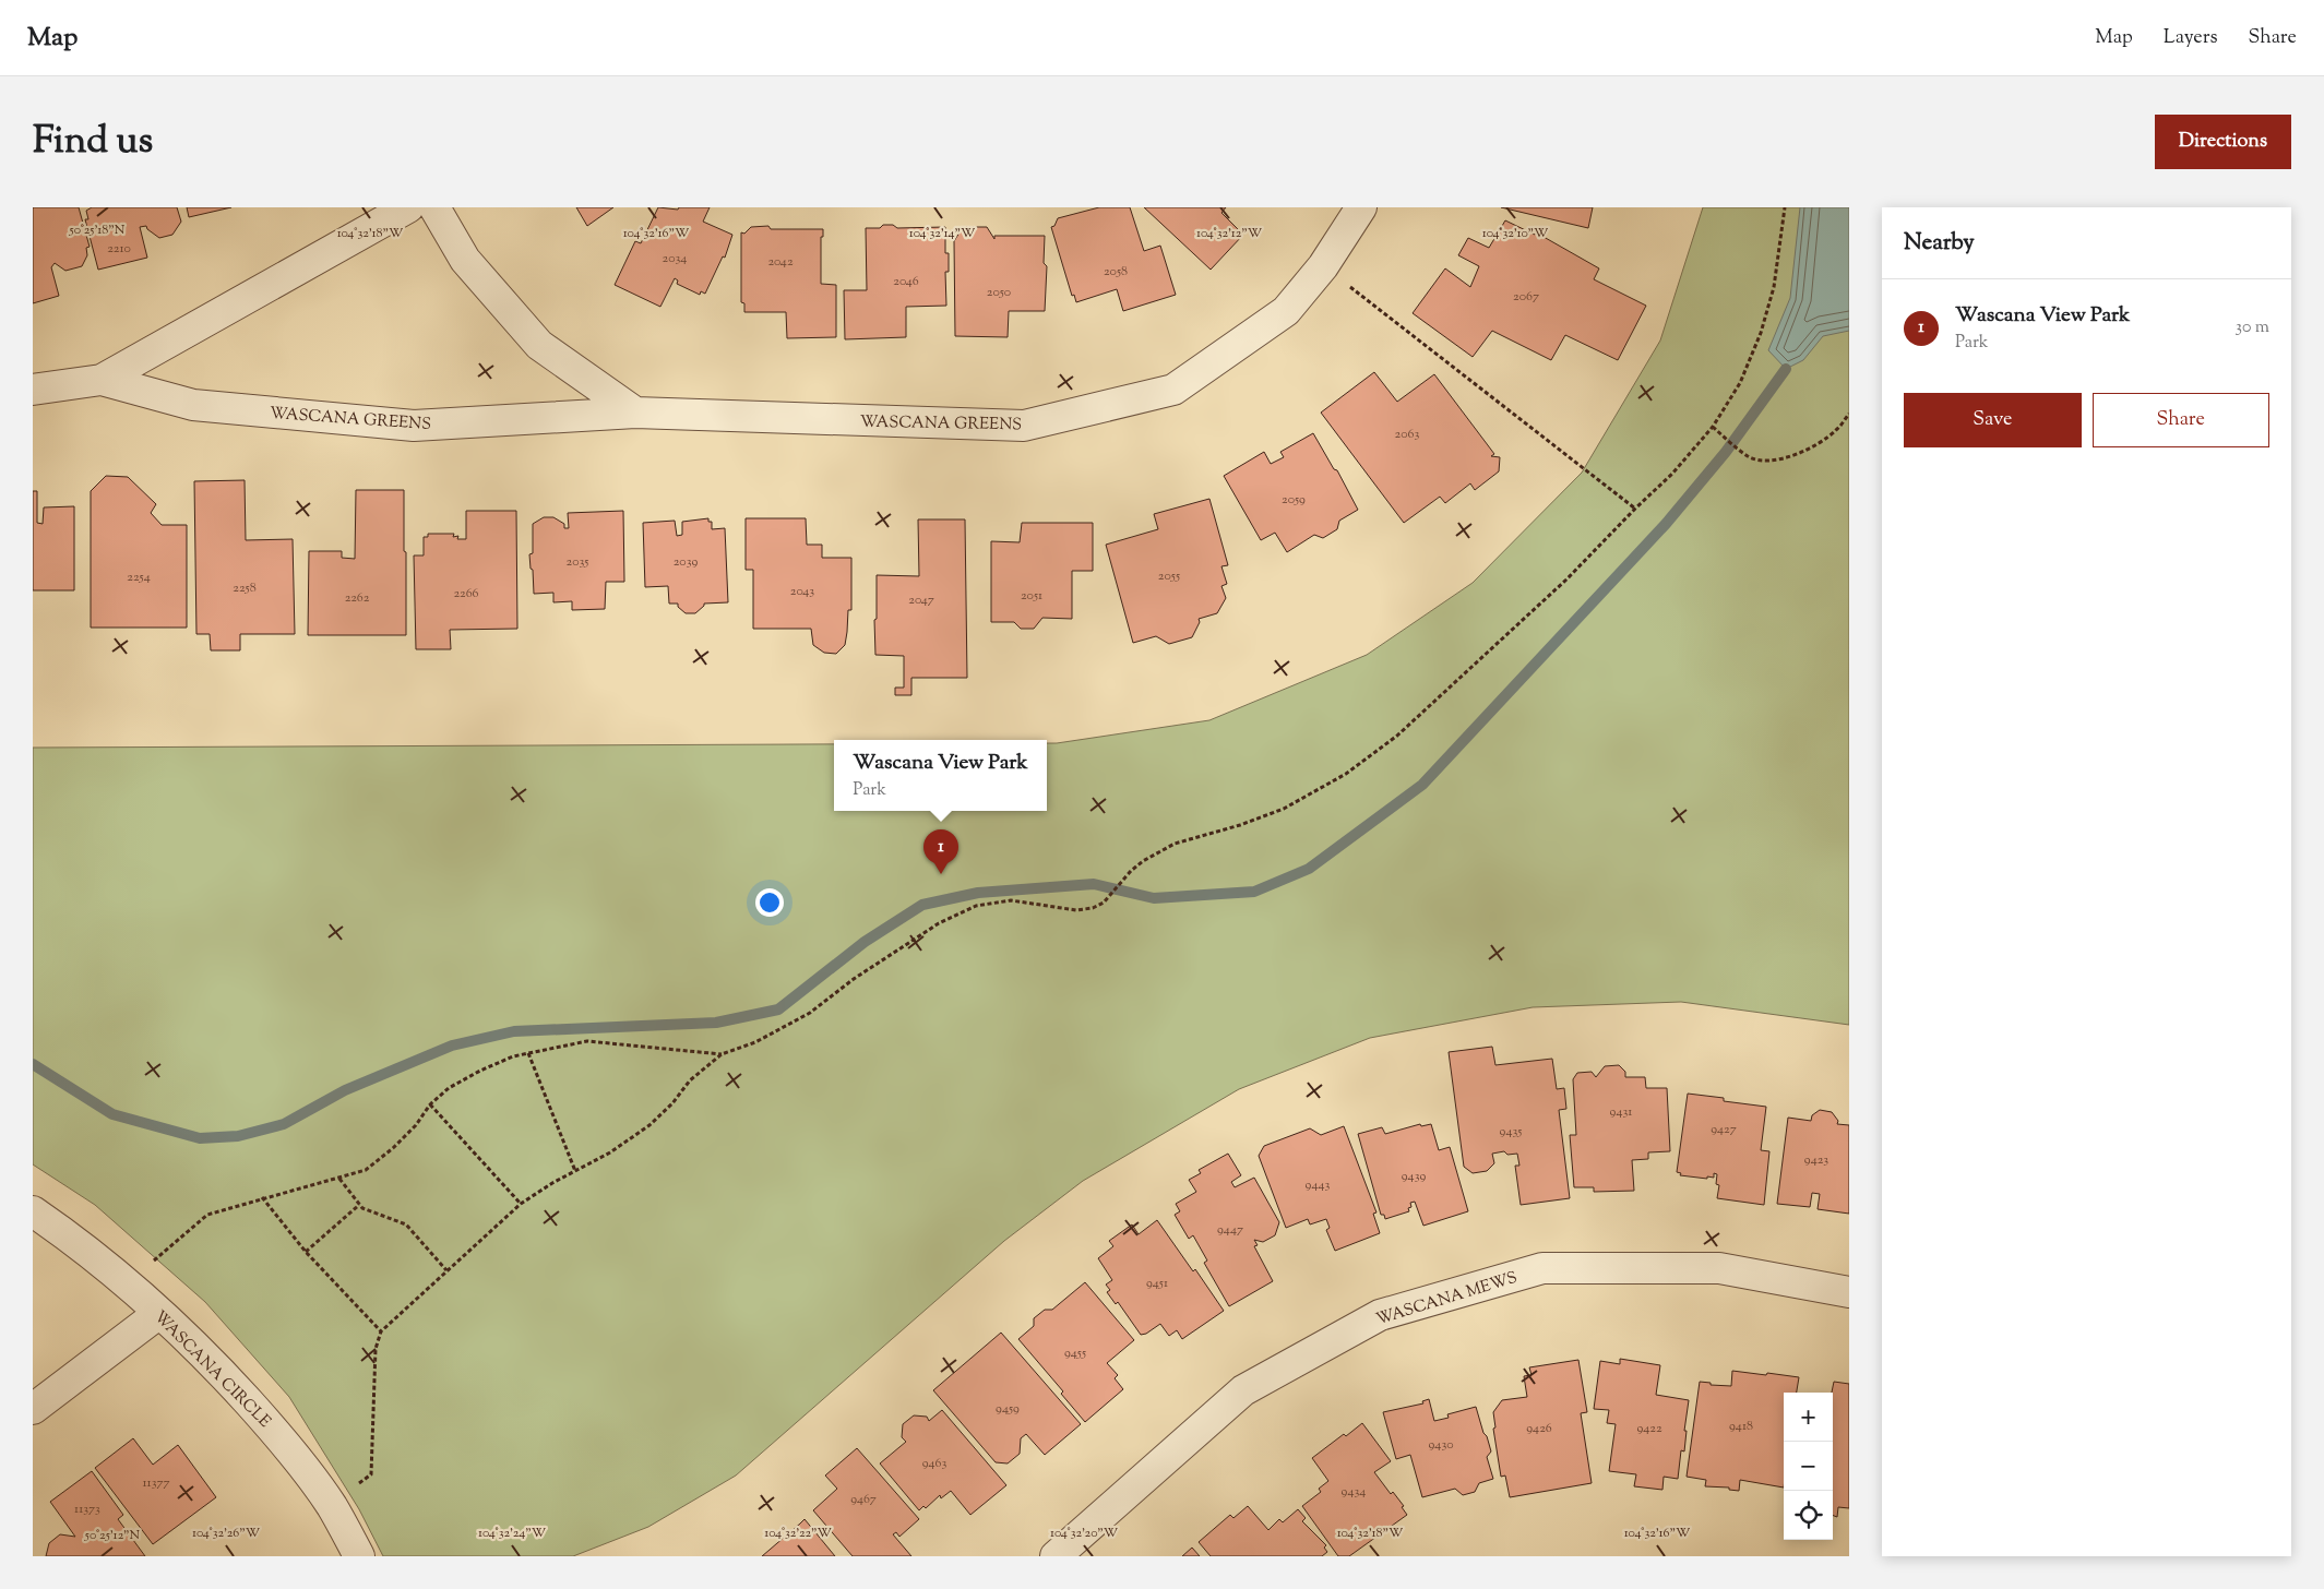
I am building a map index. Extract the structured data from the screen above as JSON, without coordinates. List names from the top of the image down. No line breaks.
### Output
{"streets":{"street":["WASCANA GREENS","WASCANA MEWS","WASCANA CIRCLE"]},"house_numbers":["2210","2034","2042","2058","2046","2050","2067","2063","2059","2035","2039","2055","2254","2258","2043","2266","2051","2262","2047","9431","9427","9435","9423","9439","9443","9447","9451","9455","9459","9418","9426","9422","9430","9463","11377","9434","9467","11373"],"page":{"header":"Map","nav":["Map","Layers","Share"],"title":"Find us","buttons":["Directions",["Save","Share"]],"heading":"Nearby","list":[{"mark":"1","name":"Wascana View Park","note":"Park","value":"30 m"}],"popup":["Wascana View Park","Park"],"pins":"1","map_buttons":["+","−"]},"coordinates":["50°25'18\"N","104°32'18\"W","104°32'16\"W","104°32'14\"W","104°32'12\"W","104°32'10\"W","104°32'26\"W","104°32'24\"W","104°32'22\"W","104°32'20\"W","50°25'12\"N"]}
